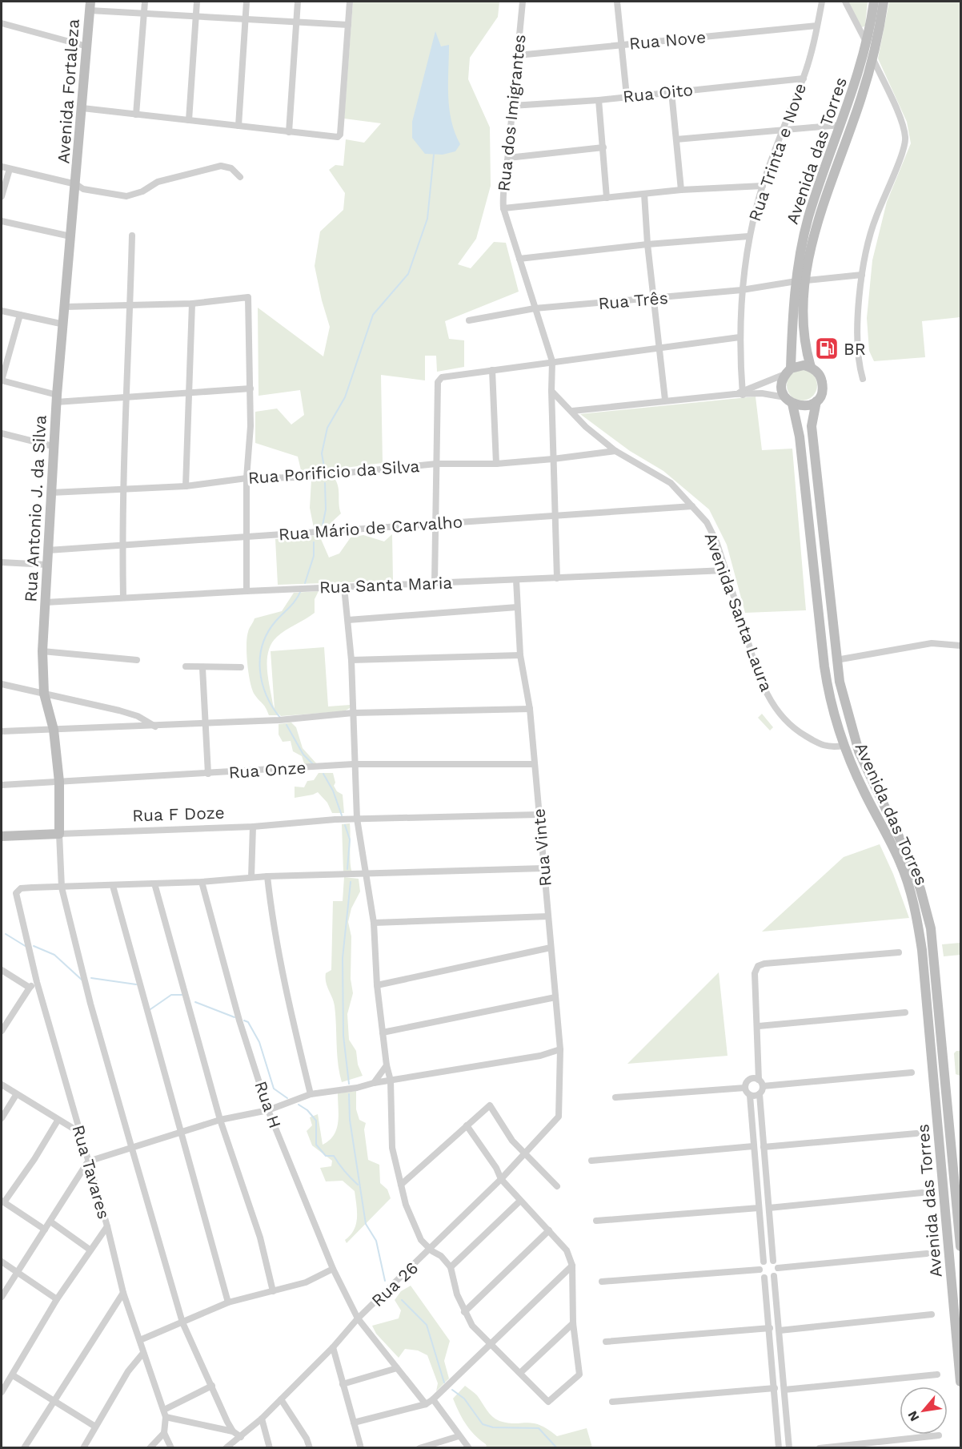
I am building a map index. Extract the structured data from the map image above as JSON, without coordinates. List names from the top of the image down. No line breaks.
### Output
{"streets":{"main road":["Avenida Fortaleza","Avenida das Torres","Rua Antonio J. da Silva","Rua F Doze"],"street":["Rua Nove","Rua Oito","Rua dos Imigrantes","Rua Trinta e Nove","Rua Três","Rua Porificio da Silva","Rua Mário de Carvalho","Rua Santa Maria","Avenida Santa Laura","Rua Onze","Rua Vinte","Rua H","Rua Tavares","Rua 26"]},"crossings":[["Rua Nove","Rua dos Imigrantes"],["Rua Nove","Rua Trinta e Nove"],["Avenida Fortaleza","Rua Antonio J. da Silva"],["Rua Oito","Rua dos Imigrantes"],["Rua Oito","Rua Trinta e Nove"],["Rua dos Imigrantes","Rua Três"],["Avenida das Torres","Rua Três"],["Avenida das Torres","Avenida Santa Laura"],["Rua Trinta e Nove","Rua Três"],["Rua Porificio da Silva","Rua Antonio J. da Silva"],["Rua Porificio da Silva","Avenida Santa Laura"],["Rua Antonio J. da Silva","Rua Mário de Carvalho"],["Rua Antonio J. da Silva","Rua Santa Maria"],["Rua Antonio J. da Silva","Rua Onze"],["Rua Antonio J. da Silva","Rua F Doze"],["Rua Mário de Carvalho","Avenida Santa Laura"],["Rua Santa Maria","Avenida Santa Laura"],["Rua Santa Maria","Rua Vinte"],["Rua Onze","Rua Vinte"],["Rua F Doze","Rua Vinte"],["Rua Vinte","Rua 26"],["Rua H","Rua 26"]],"places":{"fuel station":["BR"]},"north":"bottom left"}
